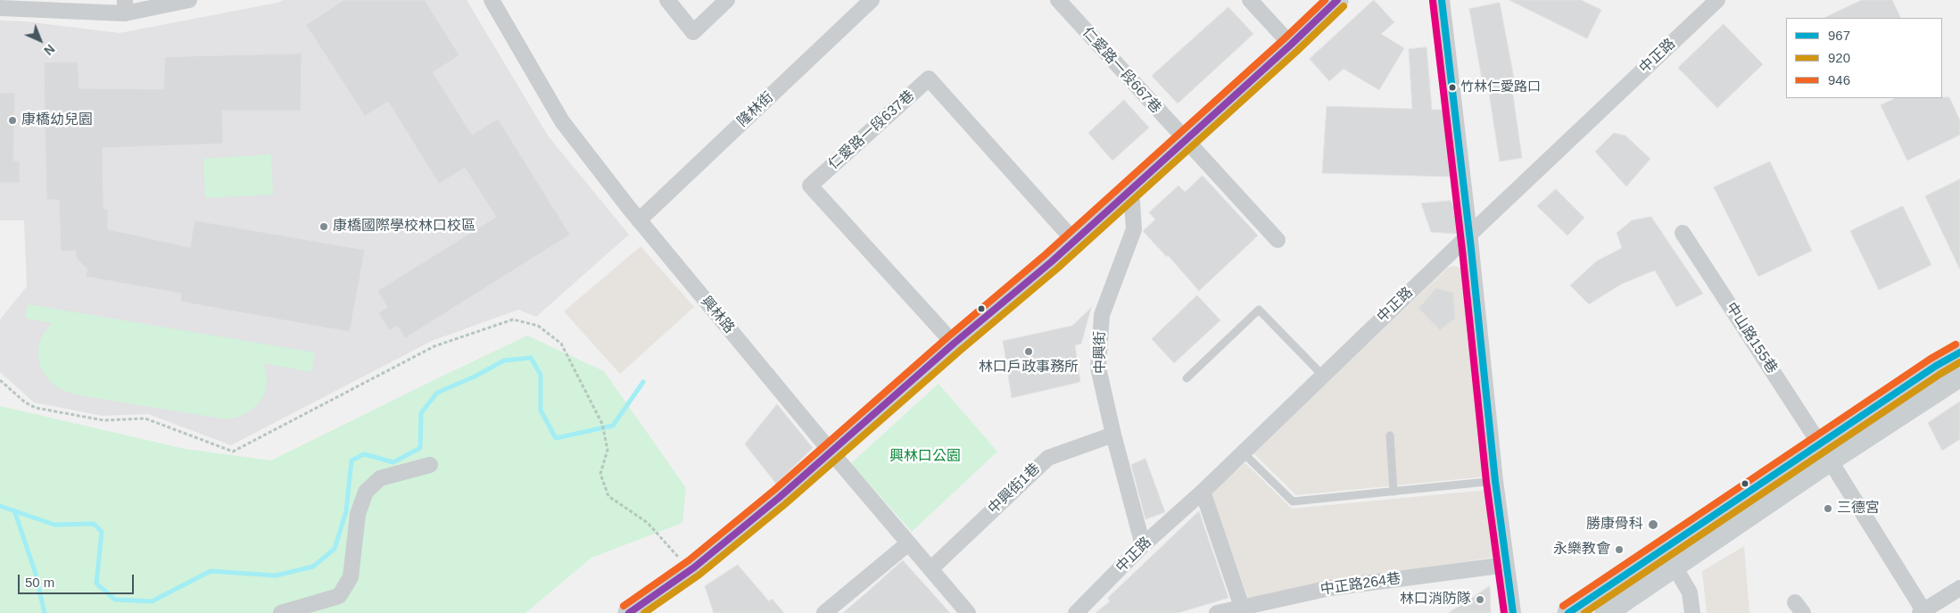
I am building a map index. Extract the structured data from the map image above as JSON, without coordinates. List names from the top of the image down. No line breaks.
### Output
{"streets":{"street":["中正路","仁愛路一段667巷","隆林街","仁愛路一段637巷","興林路","中山路155巷","中興街","中興街1巷","中正路264巷"]},"crossings":[["中正路","中興街"],["隆林街","興林路"],["興林路","中興街1巷"],["中興街","中興街1巷"]],"parks":["興林口公園"],"places":["竹林仁愛路口","康橋幼兒園","康橋國際學校林口校區","林口戶政事務所","三德宮","勝康骨科","永樂教會","林口消防隊"],"lines":["transit line 967","transit line 946","transit line 920"],"legend":["967","920","946"],"scale_bar":"50 m","north":"bottom right"}
